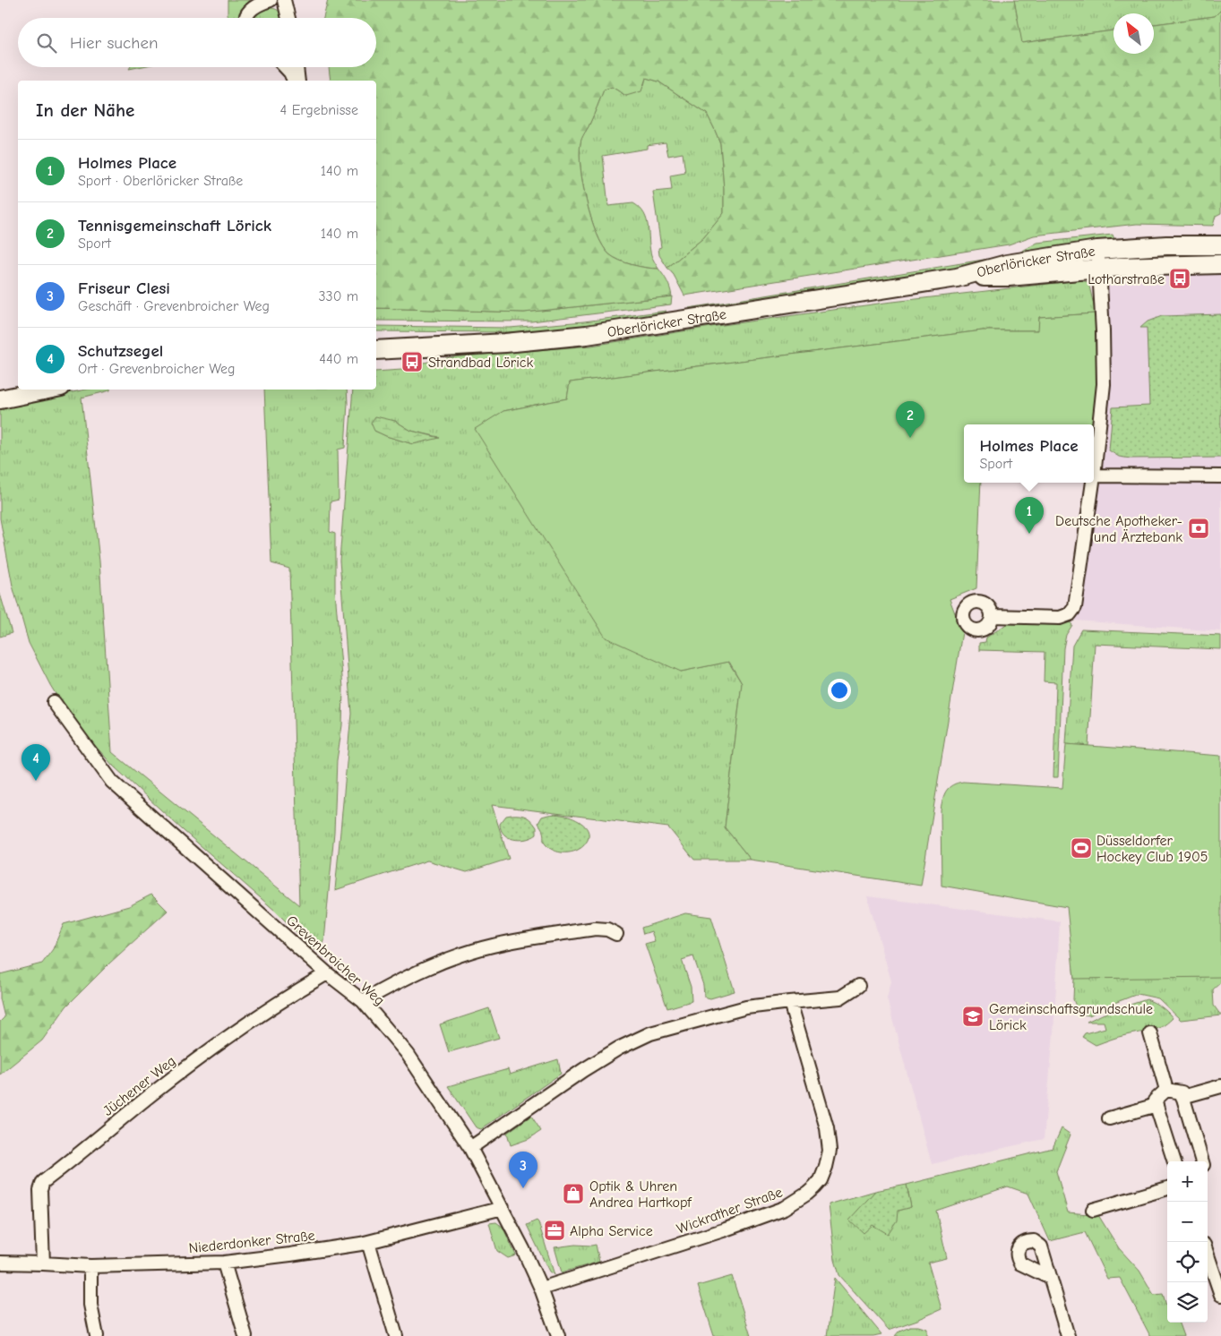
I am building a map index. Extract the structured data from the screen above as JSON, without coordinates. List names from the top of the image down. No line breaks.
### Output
{"streets":{"main road":["Oberlöricker Straße"],"street":["Grevenbroicher Weg","Jüchener Weg","Wickrather Straße","Niederdonker Straße"]},"crossings":[["Grevenbroicher Weg","Jüchener Weg"],["Grevenbroicher Weg","Wickrather Straße"],["Grevenbroicher Weg","Niederdonker Straße"],["Jüchener Weg","Niederdonker Straße"]],"places":{"bus stop":["Lotharstraße","Strandbad Lörick"],"bank":["Deutsche Apotheker- und Ärztebank"],"sports":["Düsseldorfer Hockey Club 1905"],"school or university":["Gemeinschaftsgrundschule Lörick"],"shop":["Optik & Uhren Andrea Hartkopf"],"office":["Alpha Service"]},"north":"top left","page":{"search":"Hier suchen","heading":["In der Nähe","4 Ergebnisse"],"list":[{"mark":"1","name":"Holmes Place","note":"Sport · Oberlöricker Straße","value":"140 m"},{"mark":"2","name":"Tennisgemeinschaft Lörick","note":"Sport","value":"140 m"},{"mark":"3","name":"Friseur Clesi","note":"Geschäft · Grevenbroicher Weg","value":"330 m"},{"mark":"4","name":"Schutzsegel","note":"Ort · Grevenbroicher Weg","value":"440 m"}],"pins":["2","1","4","3"],"popup":["Holmes Place","Sport"],"map_buttons":["+","−"]}}
